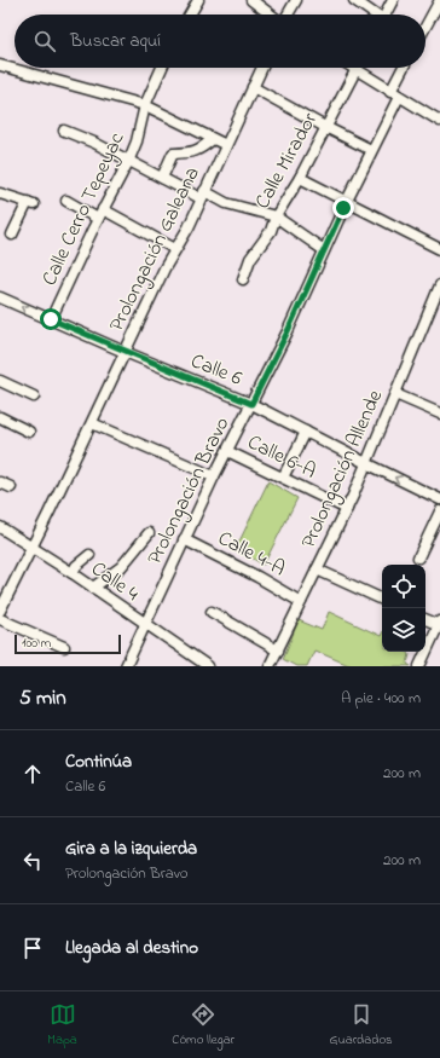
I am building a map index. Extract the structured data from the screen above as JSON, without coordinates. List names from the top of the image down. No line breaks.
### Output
{"streets":{"street":["Calle Mirador","Calle Cerro Tepeyac","Prolongación Galeana","Calle 6","Calle 6-A","Prolongación Allende","Prolongación Bravo","Calle 4-A","Calle 4"]},"crossings":[["Calle Cerro Tepeyac","Calle 6"],["Prolongación Galeana","Calle 6"],["Prolongación Galeana","Calle 4"],["Calle 6","Prolongación Allende"],["Calle 6","Prolongación Bravo"],["Calle 6-A","Prolongación Allende"],["Calle 6-A","Prolongación Bravo"],["Prolongación Allende","Calle 4-A"],["Prolongación Bravo","Calle 4-A"],["Prolongación Bravo","Calle 4"]],"scale_bar":"100 m","page":{"search":"Buscar aquí","scale":"100 m","heading":["5 min","A pie · 400 m"],"list":[["Continúa","Calle 6","200 m"],["Gira a la izquierda","Prolongación Bravo","200 m"],"Llegada al destino"],"nav":["Mapa","Cómo llegar","Guardados"]}}
